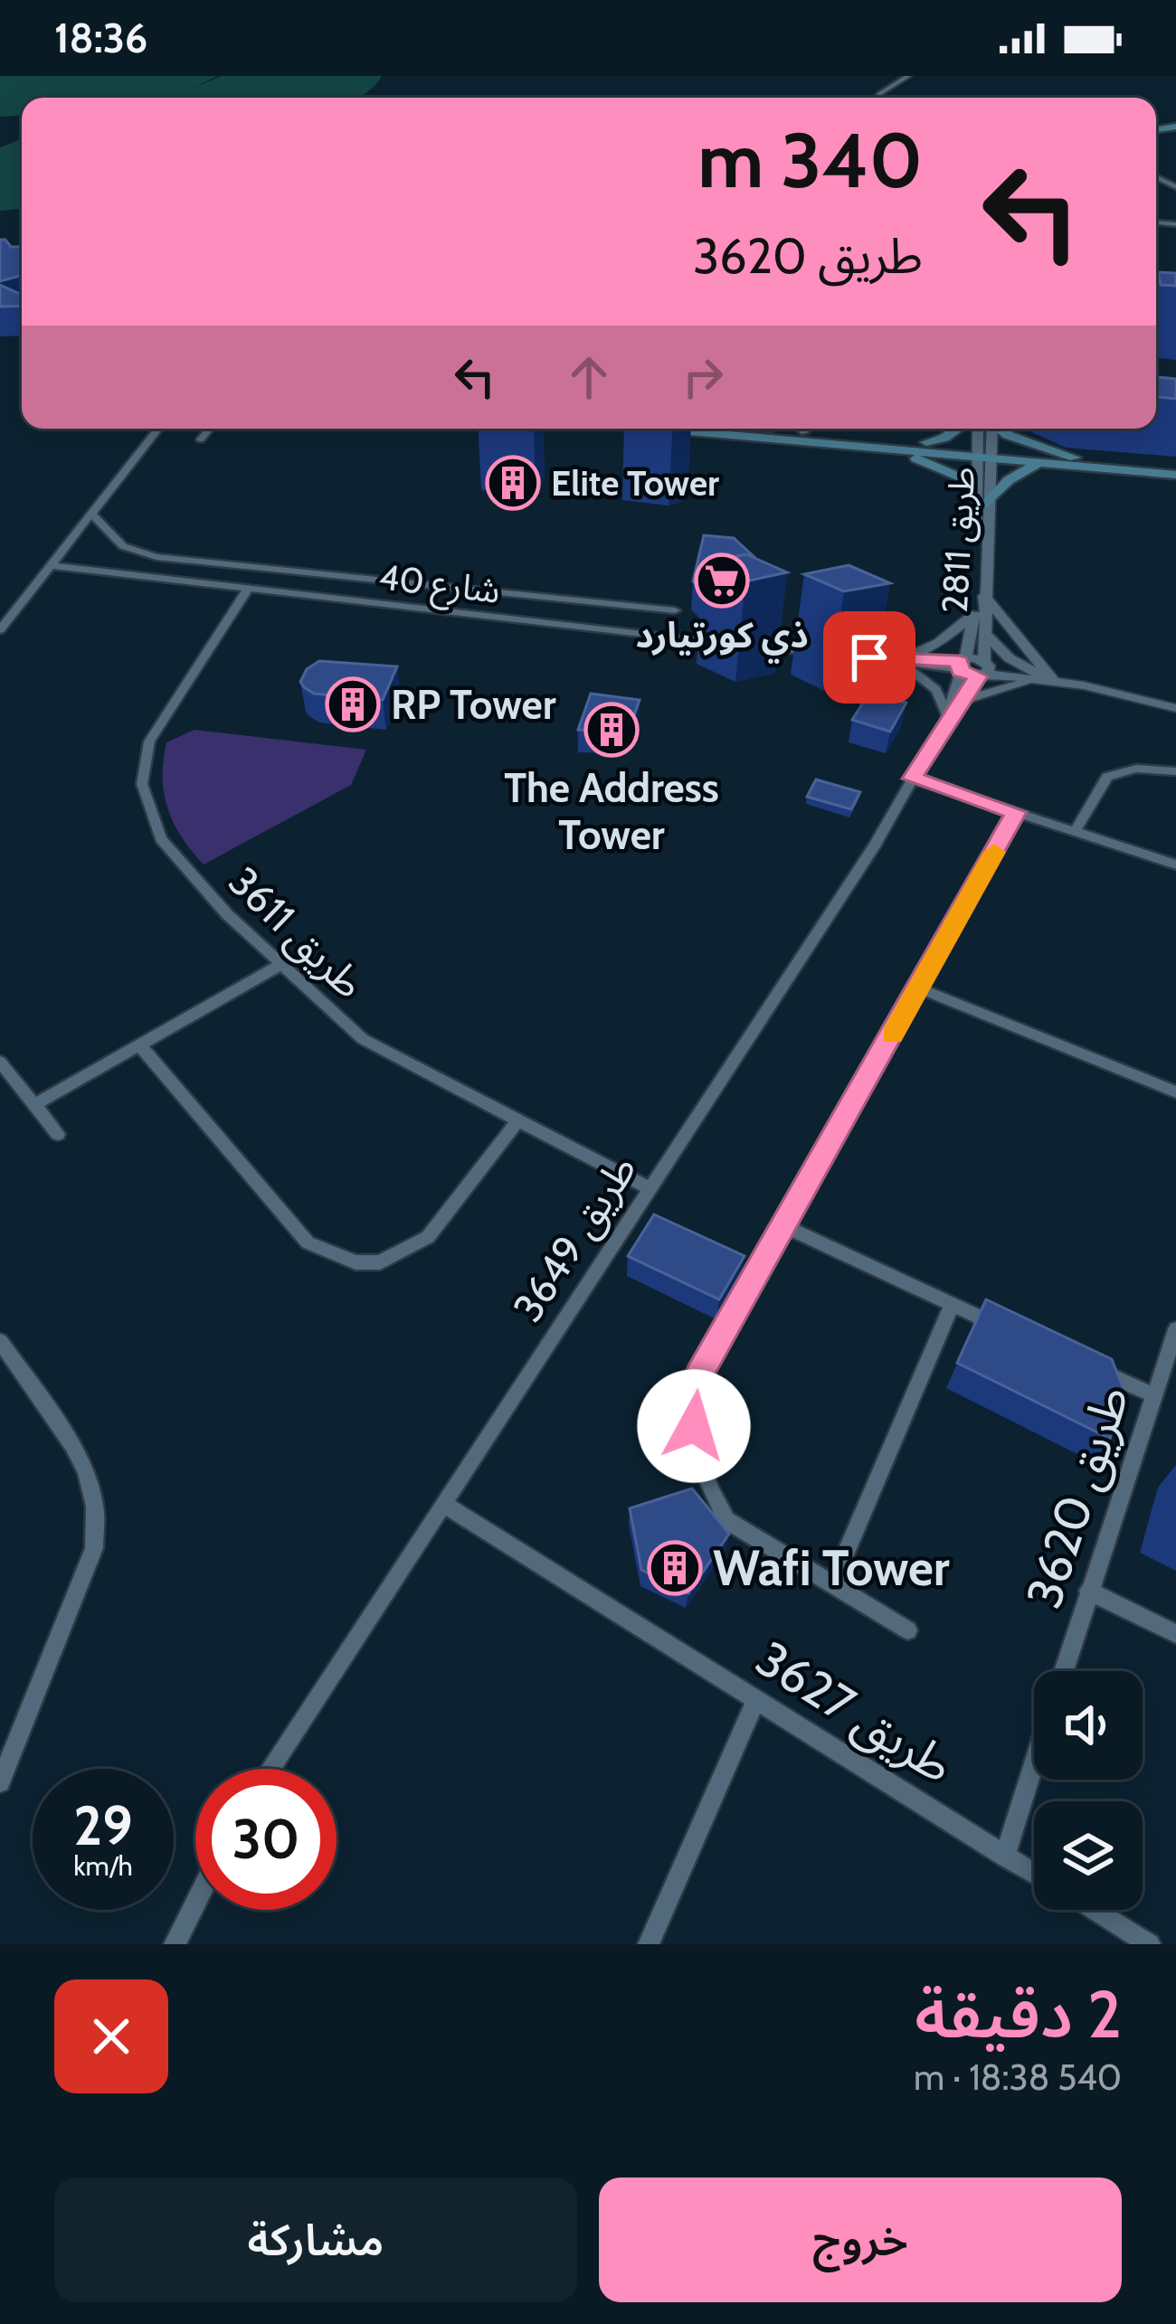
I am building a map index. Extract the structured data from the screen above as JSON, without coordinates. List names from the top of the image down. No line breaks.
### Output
{"streets":{"street":["طريق 2811","شارع 40","طريق 3611","طريق 3649","طريق 3620","طريق 3627"]},"crossings":[["طريق 2811","طريق 3649"],["شارع 40","طريق 3611"],["طريق 3611","طريق 3649"],["طريق 3649","طريق 3627"]],"places":{"building":["Elite Tower","RP Tower","The Address Tower","Wafi Tower"],"supermarket":["ذي كورتيارد"]},"page":{"status":"18:36","turn":["340 m","طريق 3620"],"speed":"29 km/h","limit":"30","heading":["2 دقيقة","540 m · 18:38"],"buttons":["خروج","مشاركة"]}}
